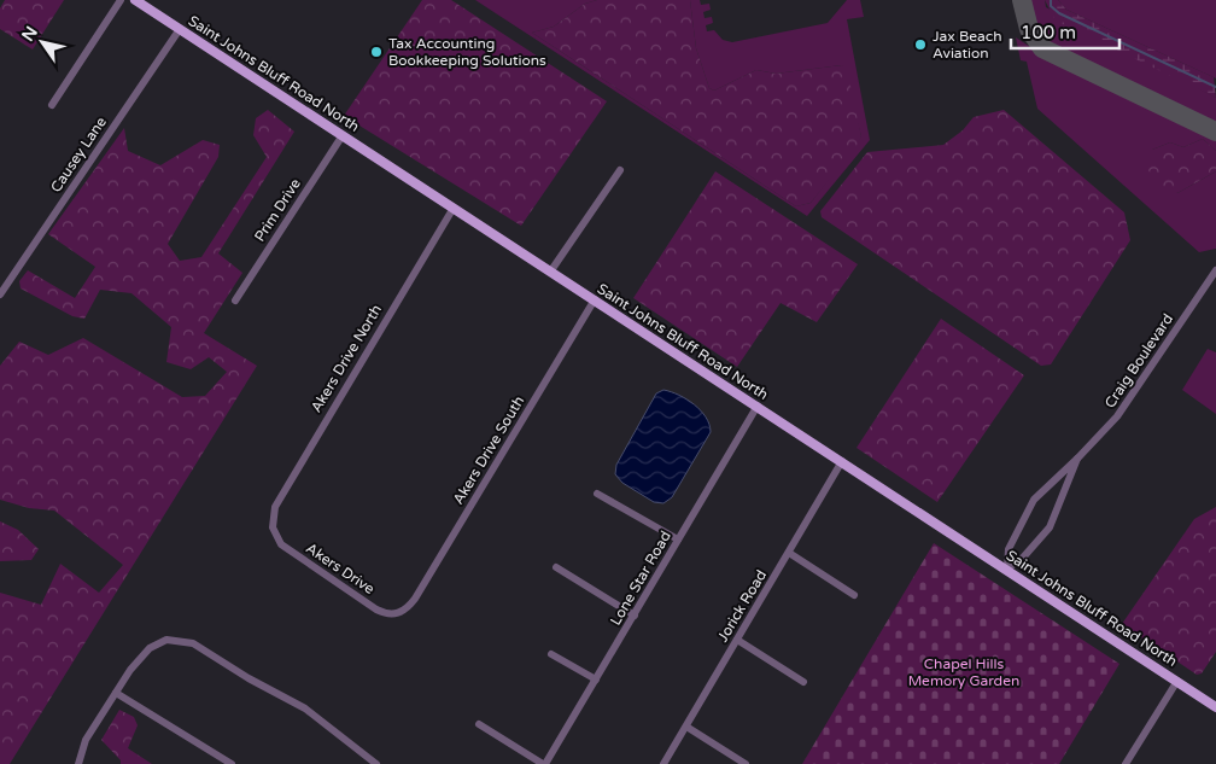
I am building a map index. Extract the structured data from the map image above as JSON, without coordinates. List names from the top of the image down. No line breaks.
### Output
{"streets":{"main road":["Saint Johns Bluff Road North"],"street":["Causey Lane","Prim Drive","Akers Drive North","Craig Boulevard","Akers Drive South","Akers Drive","Lone Star Road","Jorick Road"]},"crossings":[["Saint Johns Bluff Road North","Causey Lane"],["Saint Johns Bluff Road North","Prim Drive"],["Saint Johns Bluff Road North","Akers Drive North"],["Saint Johns Bluff Road North","Craig Boulevard"],["Saint Johns Bluff Road North","Akers Drive South"],["Saint Johns Bluff Road North","Lone Star Road"],["Saint Johns Bluff Road North","Jorick Road"],["Akers Drive North","Akers Drive"],["Akers Drive South","Akers Drive"]],"parks":["Chapel Hills Memory Garden"],"places":["Jax Beach Aviation","Tax Accounting Bookkeeping Solutions"],"scale_bar":"100 m","north":"top left"}
